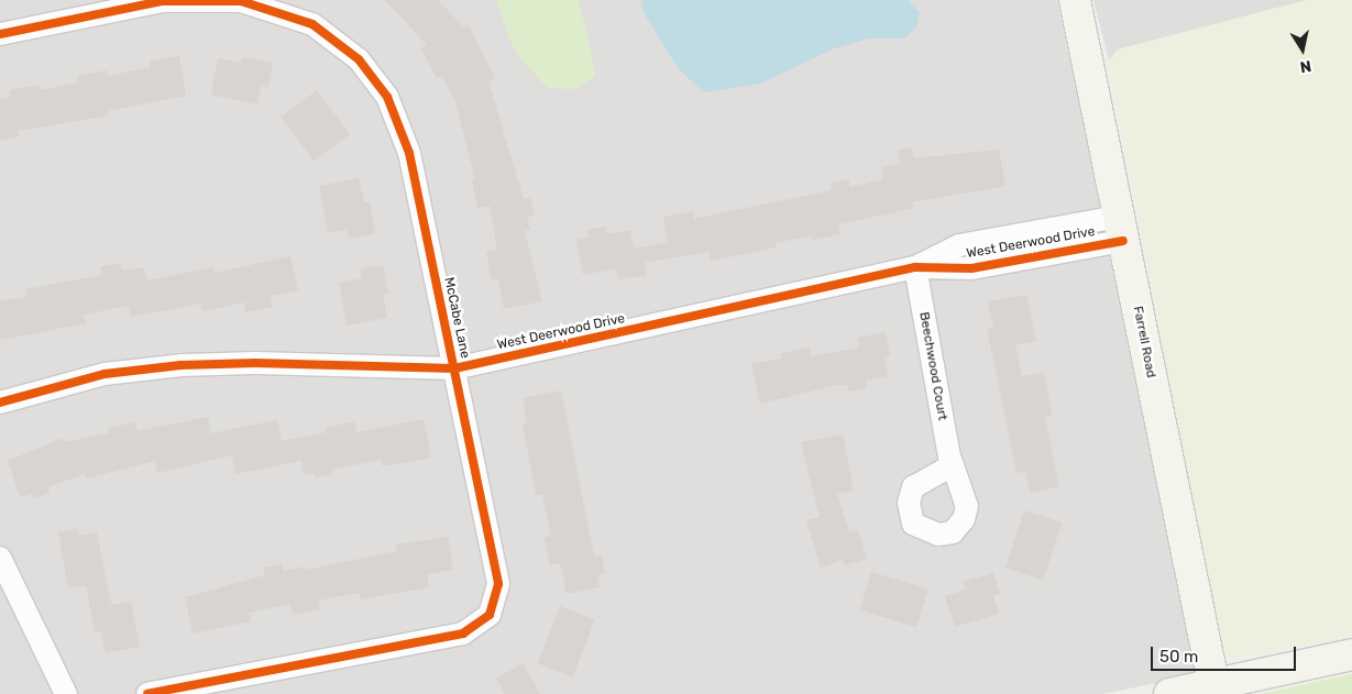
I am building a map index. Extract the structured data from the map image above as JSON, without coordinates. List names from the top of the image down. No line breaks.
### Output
{"streets":{"street":["West Deerwood Drive","McCabe Lane","Farrell Road","Beechwood Court"]},"crossings":[["West Deerwood Drive","McCabe Lane"],["West Deerwood Drive","Farrell Road"],["West Deerwood Drive","Beechwood Court"]],"scale_bar":"50 m","north":"bottom"}
